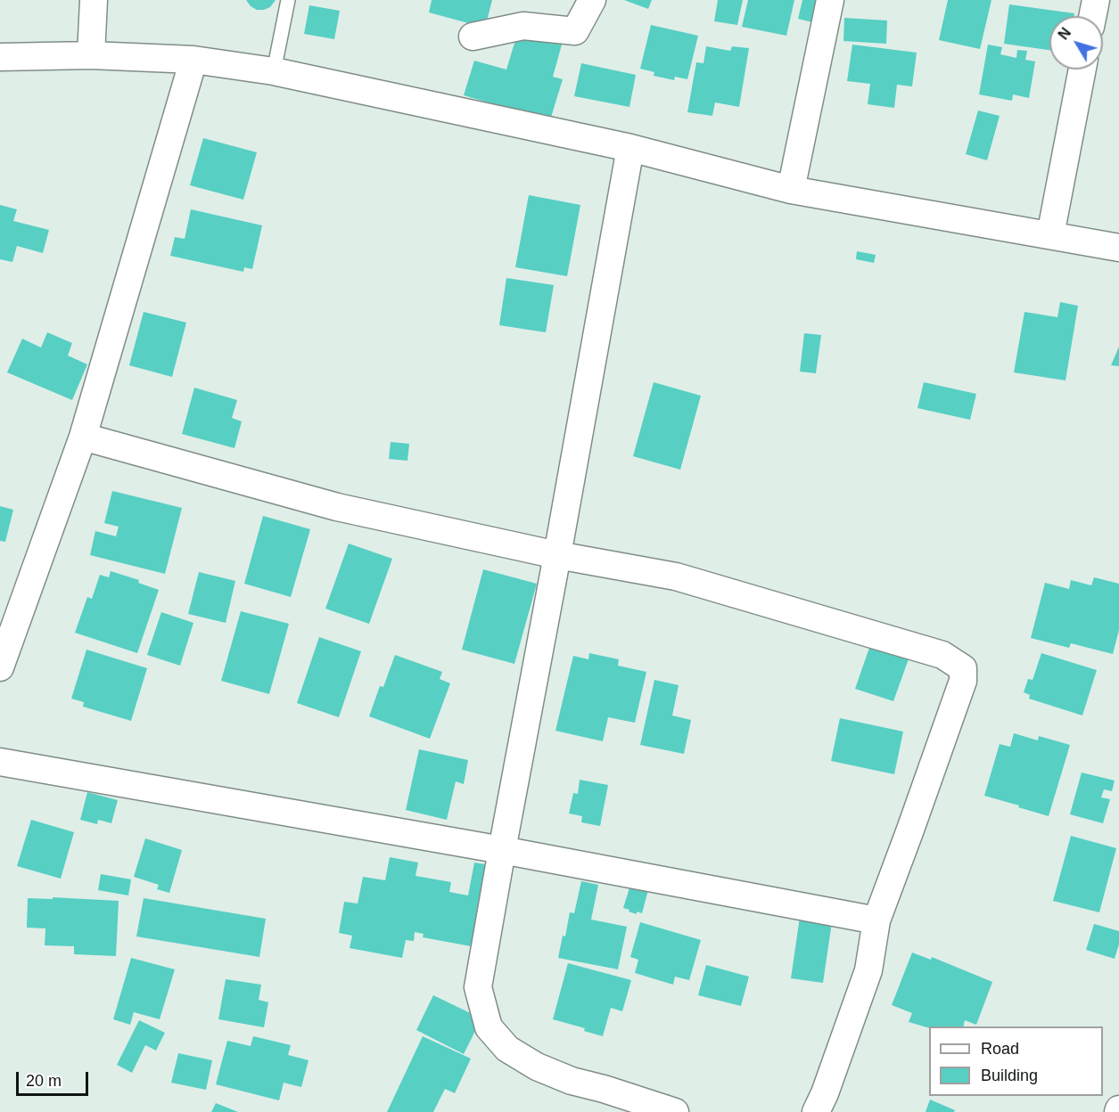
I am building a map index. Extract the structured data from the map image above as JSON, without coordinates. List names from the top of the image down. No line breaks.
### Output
{"legend":["Road","Building"],"scale_bar":"20 m","north":"top left"}
